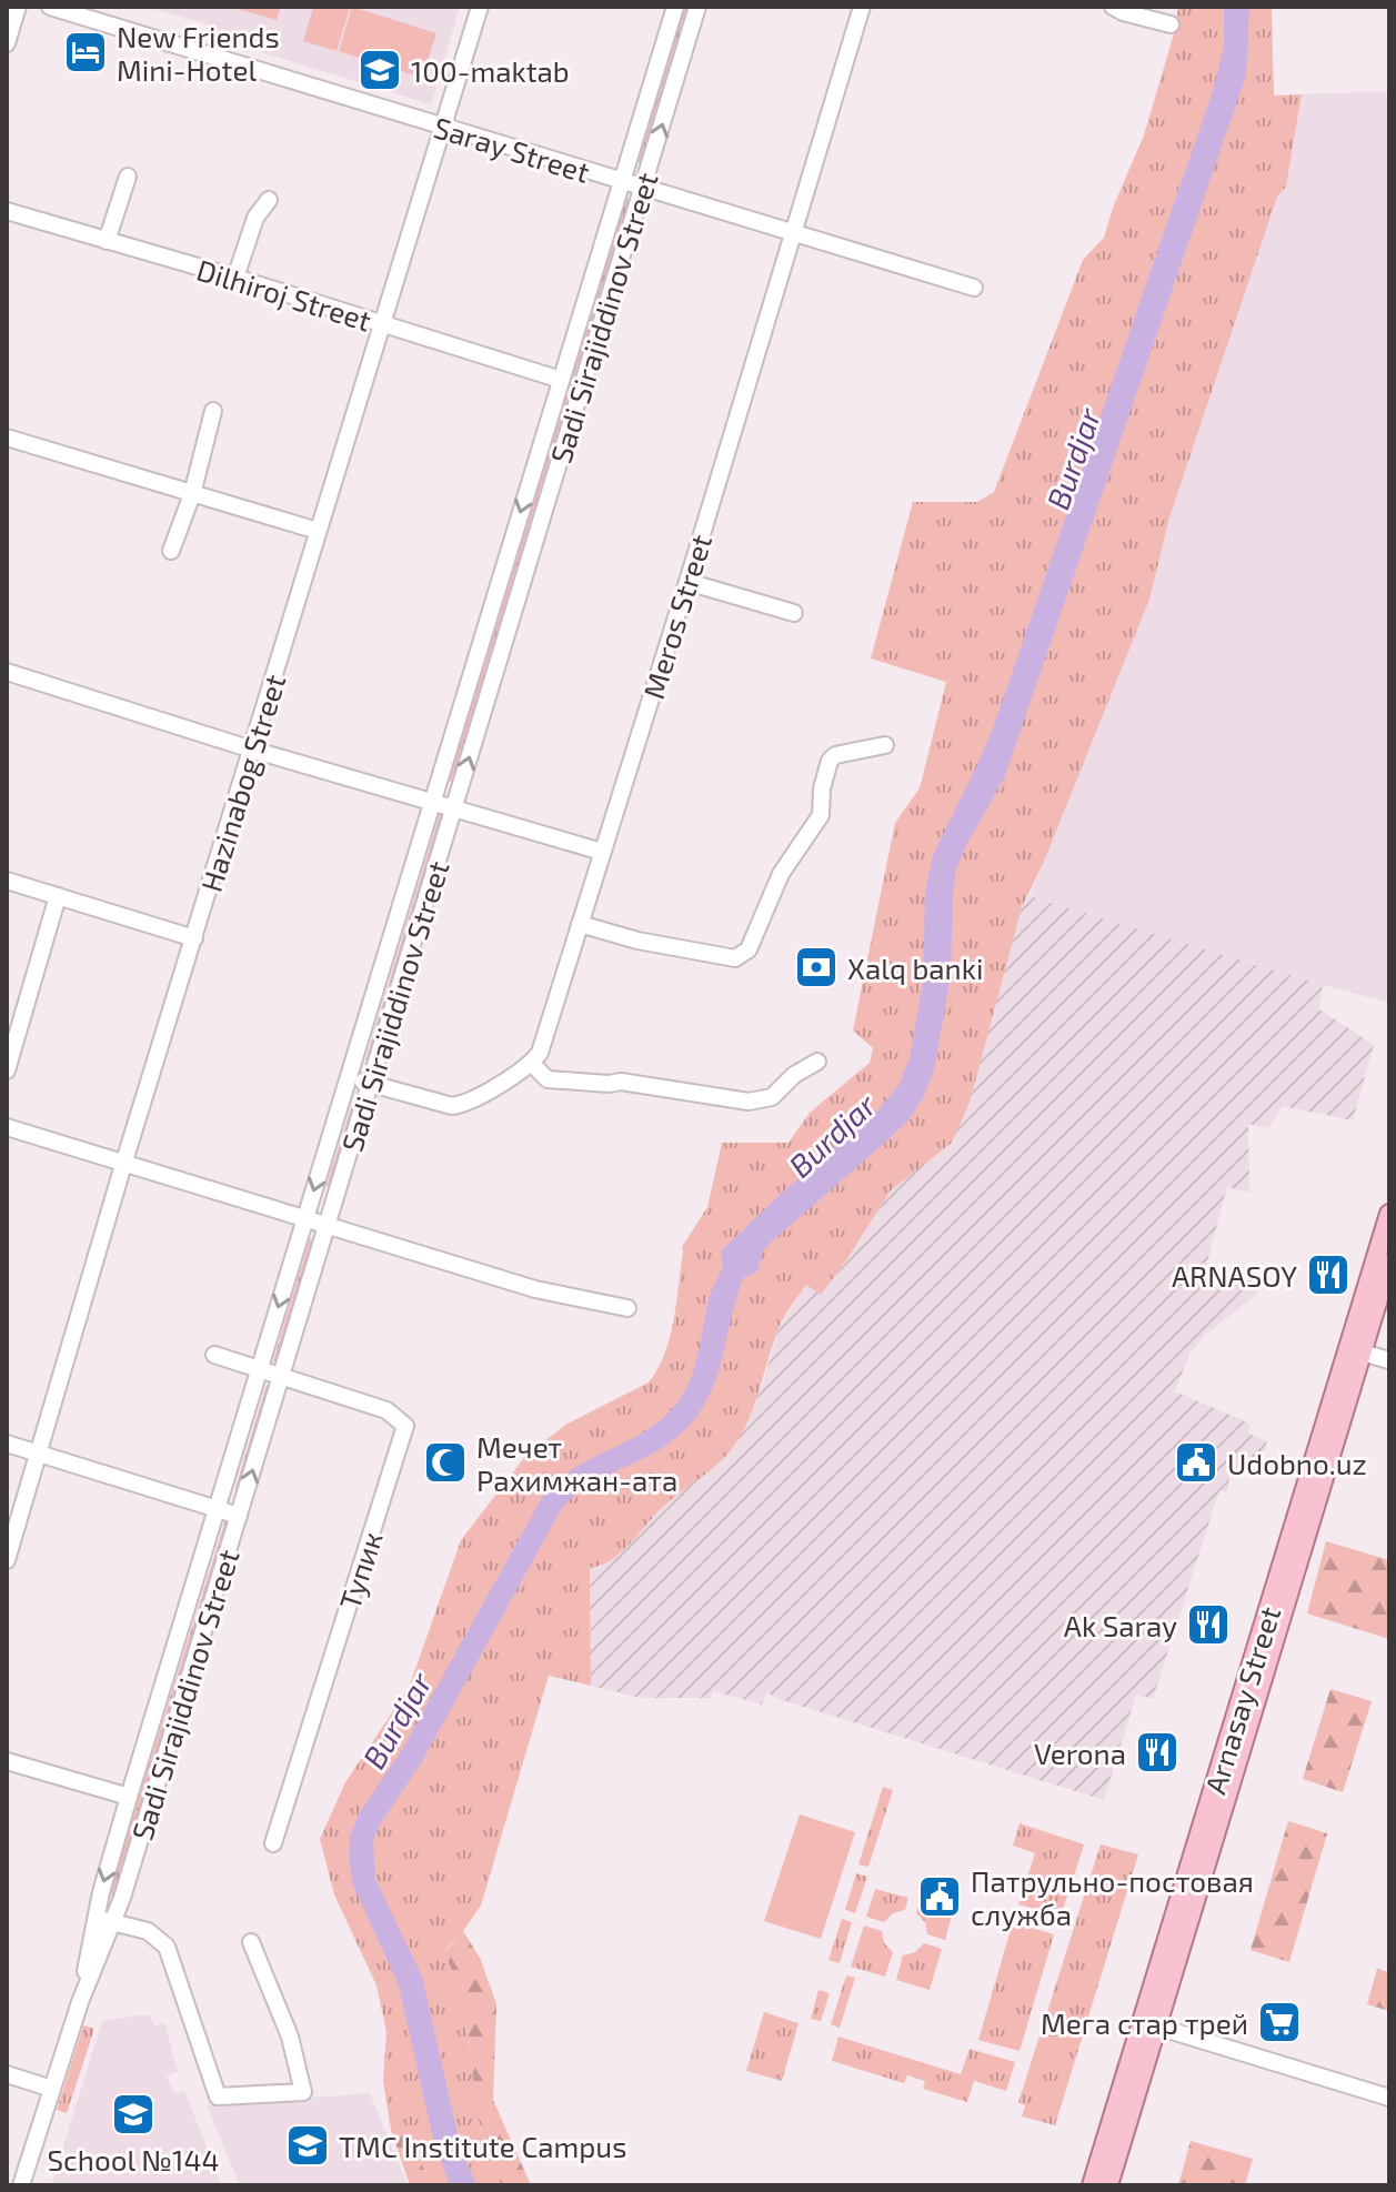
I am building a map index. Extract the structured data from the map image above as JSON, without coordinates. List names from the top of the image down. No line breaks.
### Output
{"streets":{"main road":["Arnasay Street"],"street":["Saray Street","Dilhiroj Street","Sadi Sirajiddinov Street","Meros Street","Hazinabog Street","Тупик"]},"crossings":[["Saray Street","Sadi Sirajiddinov Street"],["Saray Street","Meros Street"],["Saray Street","Hazinabog Street"],["Dilhiroj Street","Sadi Sirajiddinov Street"],["Dilhiroj Street","Hazinabog Street"],["Sadi Sirajiddinov Street","Тупик"]],"water":["Burdjar"],"places":{"hotel":["New Friends Mini-Hotel"],"school or university":["100-maktab","School №144","TMC Institute Campus"],"bank":["Xalq banki"],"restaurant":["ARNASOY","Ak Saray","Verona"],"mosque":["Мечет Рахимжан-ата"],"public building":["Udobno.uz","Патрульно-постовая служба"],"supermarket":["Мега стар трей"]}}
